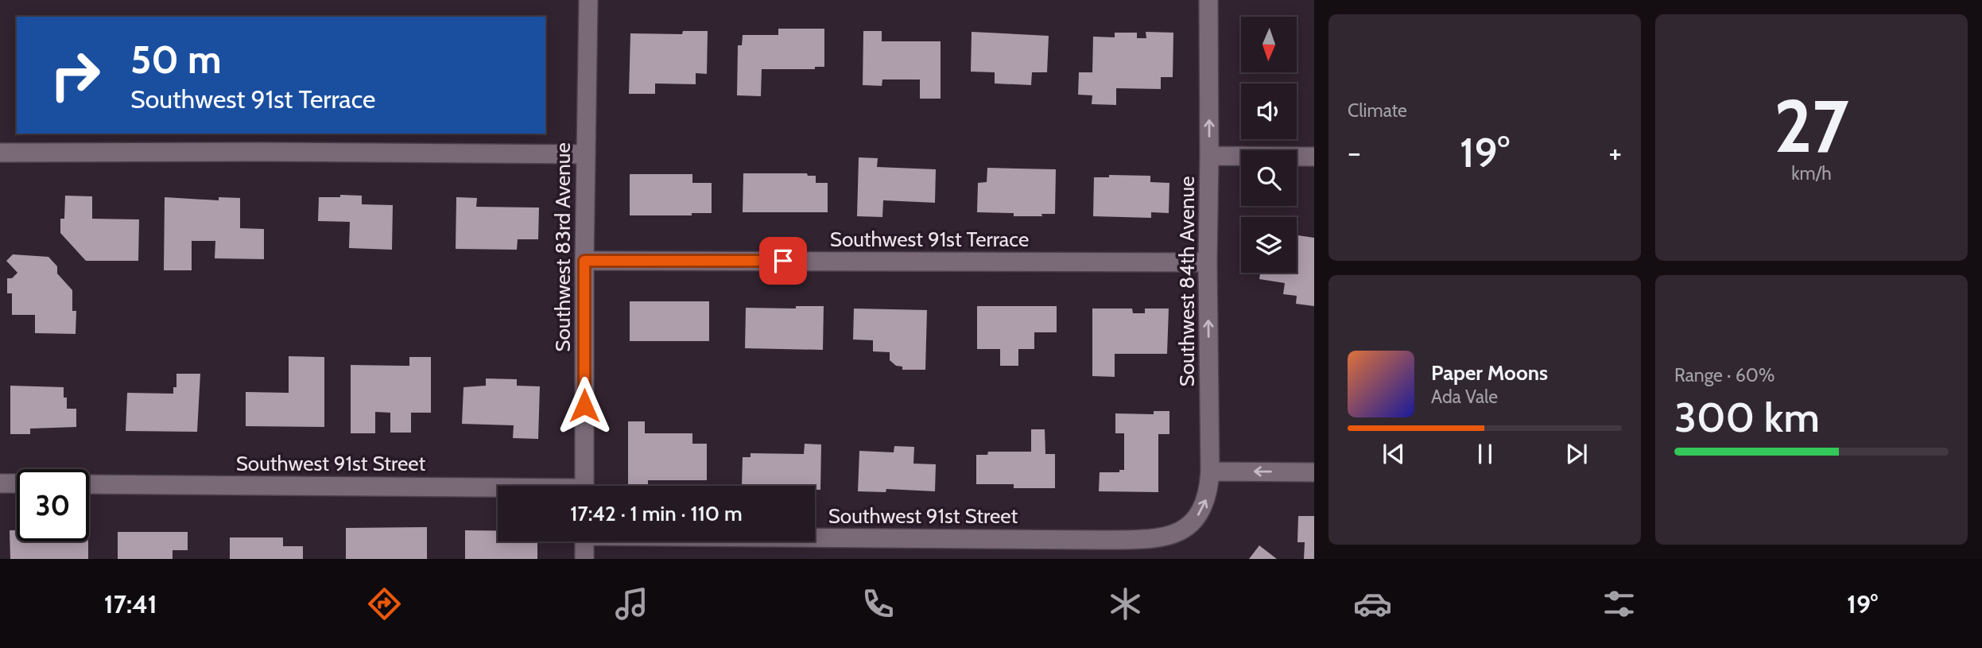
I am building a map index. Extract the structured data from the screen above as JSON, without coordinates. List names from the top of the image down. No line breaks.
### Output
{"streets":{"street":["Southwest 91st Terrace","Southwest 83rd Avenue","Southwest 84th Avenue","Southwest 91st Street"]},"crossings":[["Southwest 91st Terrace","Southwest 83rd Avenue"],["Southwest 91st Terrace","Southwest 84th Avenue"],["Southwest 84th Avenue","Southwest 91st Street"]],"one_way":["Southwest 84th Avenue"],"north":"bottom","page":{"tile":["Climate",["27","km/h"],["Range · 60%","300 km"]],"turn":["50 m","Southwest 91st Terrace"],"heat":["−","19°","+"],"song":["Paper Moons","Ada Vale"],"limit":"30","trip":"17:42 · 1 min · 110 m","tabs":["17:41","19°"]}}
